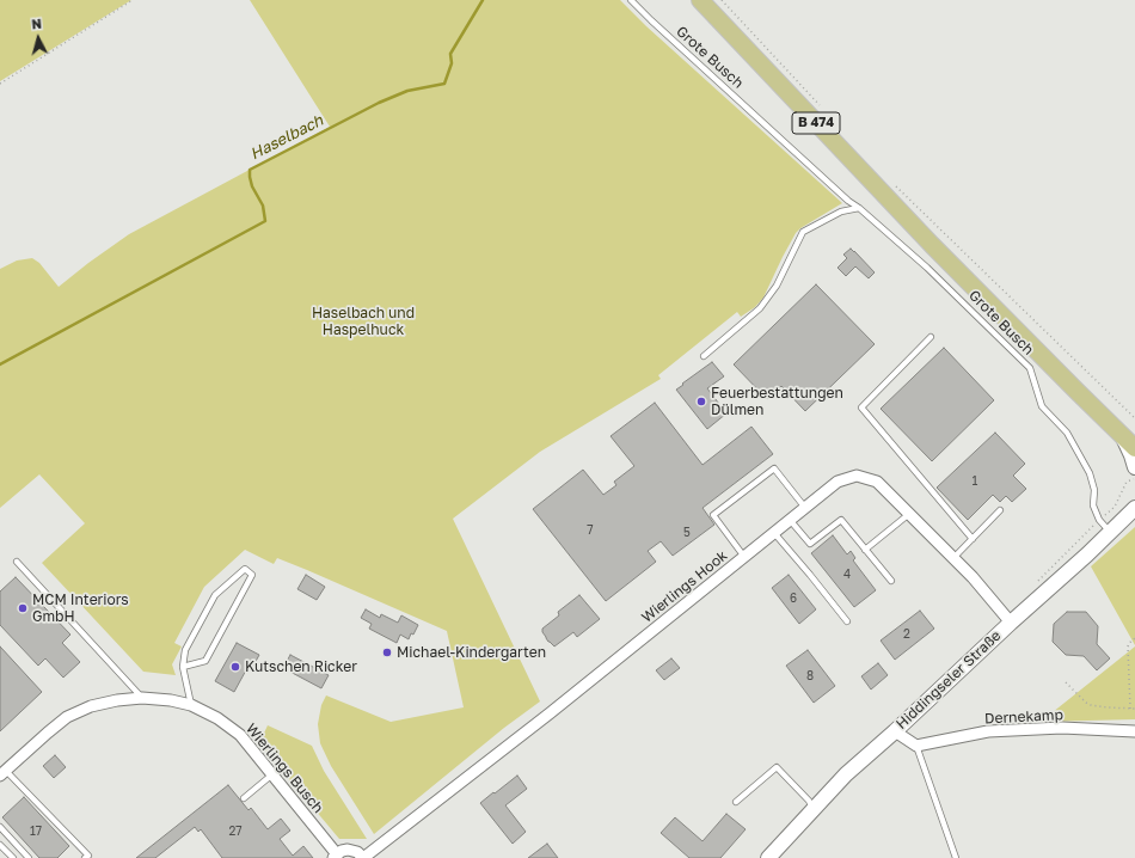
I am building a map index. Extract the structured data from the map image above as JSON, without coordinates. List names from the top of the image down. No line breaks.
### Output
{"streets":{"main road":["B 474"],"street":["Wierlings Hook","Hiddingseler Straße","Dernekamp","Wierlings Busch"],"lane":["Grote Busch"]},"crossings":[["Grote Busch","Hiddingseler Straße"],["Wierlings Hook","Hiddingseler Straße"]],"water":["Haselbach"],"parks":["Haselbach und Haspelhuck"],"places":["Feuerbestattungen Dülmen","MCM Interiors GmbH","Michael-Kindergarten","Kutschen Ricker"],"house_numbers":["1","7","5","4","6","2","8","17","27"],"north":"top"}
